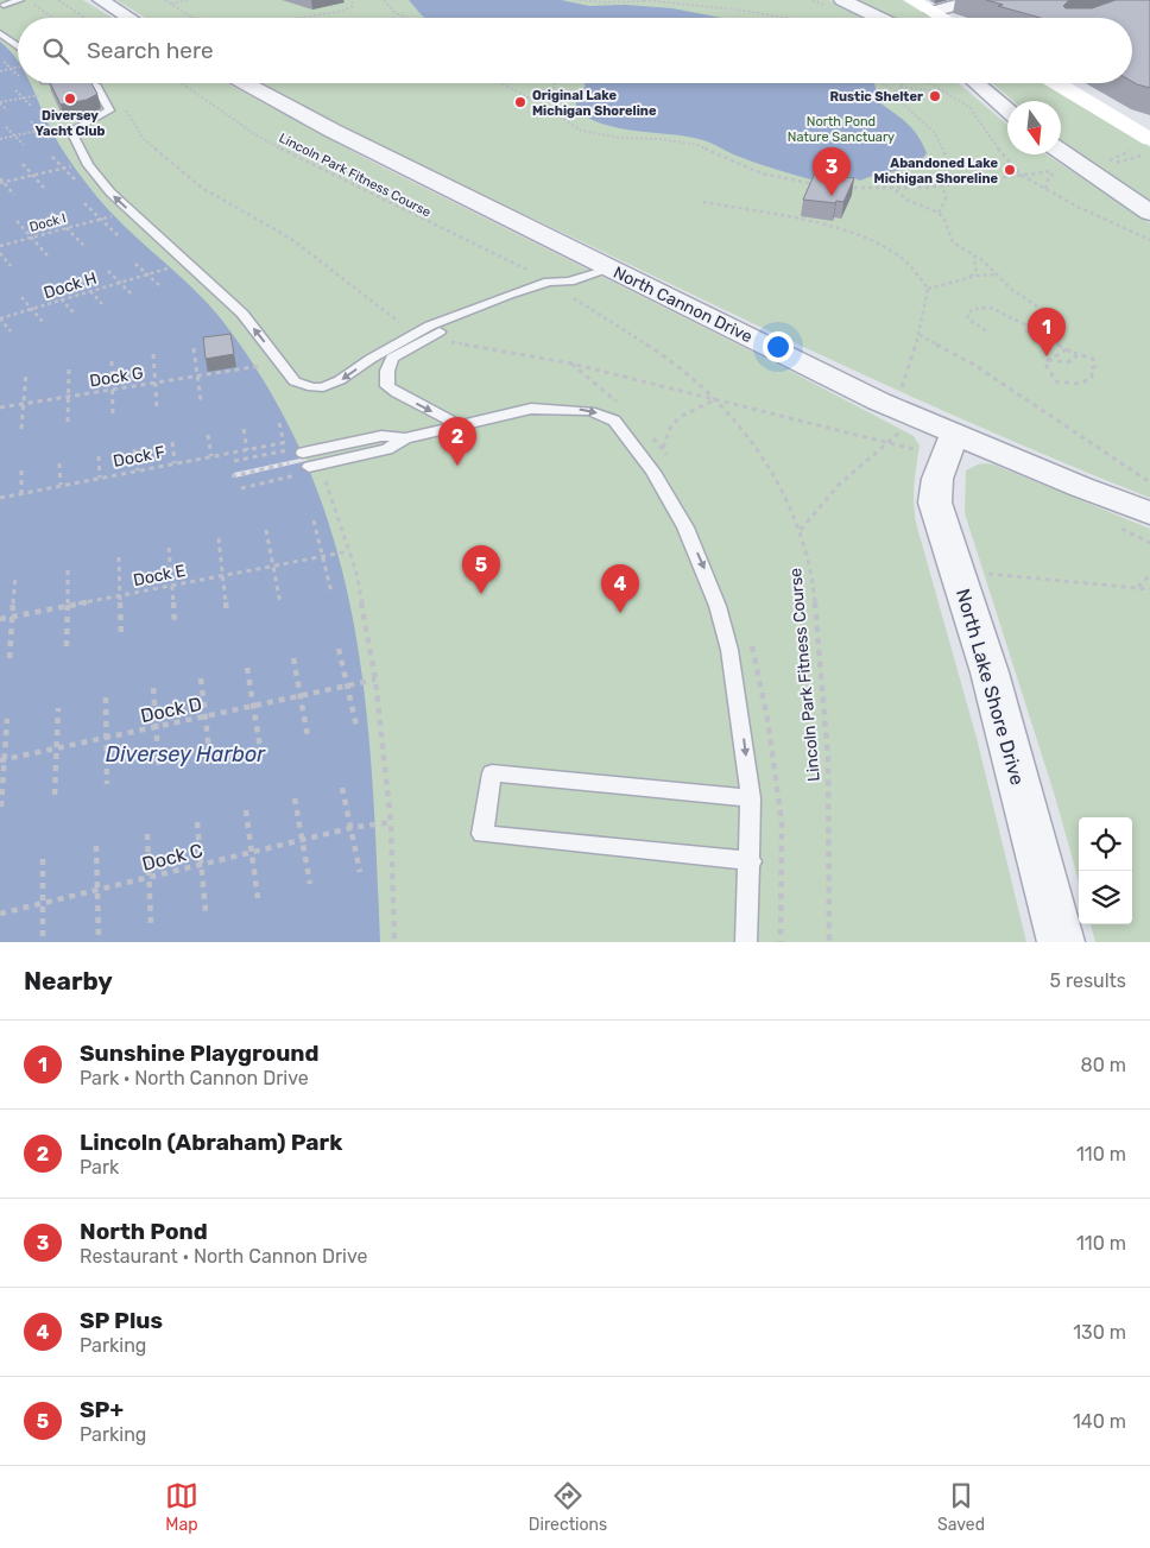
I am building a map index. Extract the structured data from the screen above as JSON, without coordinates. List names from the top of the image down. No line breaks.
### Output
{"streets":{"street":["North Cannon Drive","North Lake Shore Drive"],"path":["Lincoln Park Fitness Course","Dock I","Dock H","Dock G","Dock F","Dock E","Dock D","Dock C"]},"crossings":[["North Cannon Drive","North Lake Shore Drive"]],"water":["Diversey Harbor"],"parks":["North Pond Nature Sanctuary"],"places":["Rustic Shelter","Diversey Yacht Club","Original Lake Michigan Shoreline","Abandoned Lake Michigan Shoreline"],"north":"bottom","page":{"search":"Search here","pins":["3","1","2","5","4"],"heading":["Nearby","5 results"],"list":[{"mark":"1","name":"Sunshine Playground","note":"Park · North Cannon Drive","value":"80 m"},{"mark":"2","name":"Lincoln (Abraham) Park","note":"Park","value":"110 m"},{"mark":"3","name":"North Pond","note":"Restaurant · North Cannon Drive","value":"110 m"},{"mark":"4","name":"SP Plus","note":"Parking","value":"130 m"},{"mark":"5","name":"SP+","note":"Parking","value":"140 m"}],"nav":["Map","Directions","Saved"]}}
